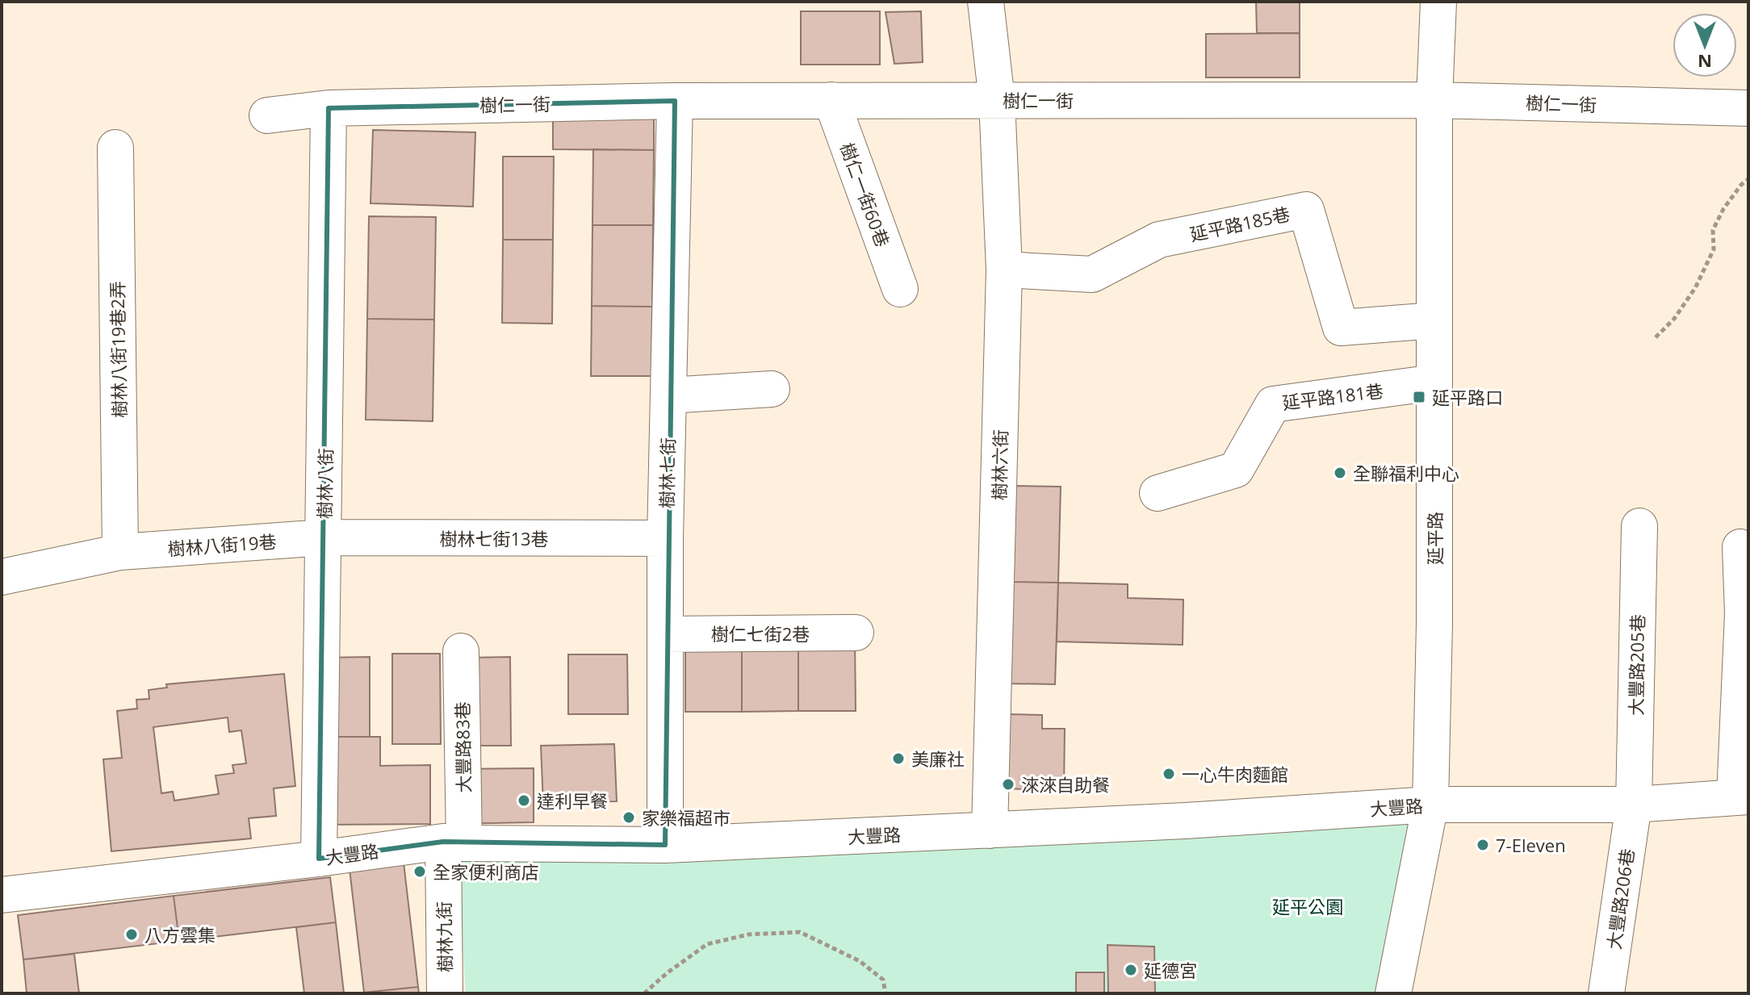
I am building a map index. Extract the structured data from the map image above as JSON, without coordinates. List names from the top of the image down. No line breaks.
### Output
{"streets":{"street":["樹仁一街","樹仁一街60巷","延平路185巷","樹林八街19巷2弄","延平路181巷","樹林六街","樹林七街","樹林八街","樹林七街13巷","延平路","樹林八街19巷","樹仁七街2巷","大豐路205巷","大豐路83巷","大豐路","大豐路206巷","樹林九街"]},"crossings":[["樹仁一街","樹仁一街60巷"],["樹仁一街","樹林六街"],["樹仁一街","樹林七街"],["樹仁一街","樹林八街"],["樹仁一街","延平路"],["延平路185巷","樹林六街"],["延平路185巷","延平路"],["樹林八街19巷2弄","樹林八街19巷"],["延平路181巷","延平路"],["樹林六街","大豐路"],["樹林七街","樹林七街13巷"],["樹林七街","樹仁七街2巷"],["樹林七街","大豐路"],["樹林八街","樹林七街13巷"],["樹林八街","樹林八街19巷"],["樹林八街","大豐路"],["樹林七街13巷","樹林八街19巷"],["延平路","大豐路"],["大豐路205巷","大豐路"],["大豐路205巷","大豐路206巷"],["大豐路83巷","大豐路"],["大豐路83巷","樹林九街"],["大豐路","大豐路206巷"],["大豐路","樹林九街"]],"parks":["延平公園"],"places":{"transit":["延平路口"],"other":["全聯福利中心","美廉社","一心牛肉麵館","淶淶自助餐","達利早餐","家樂福超市","7-Eleven","全家便利商店","八方雲集","延德宮"]},"north":"bottom"}
